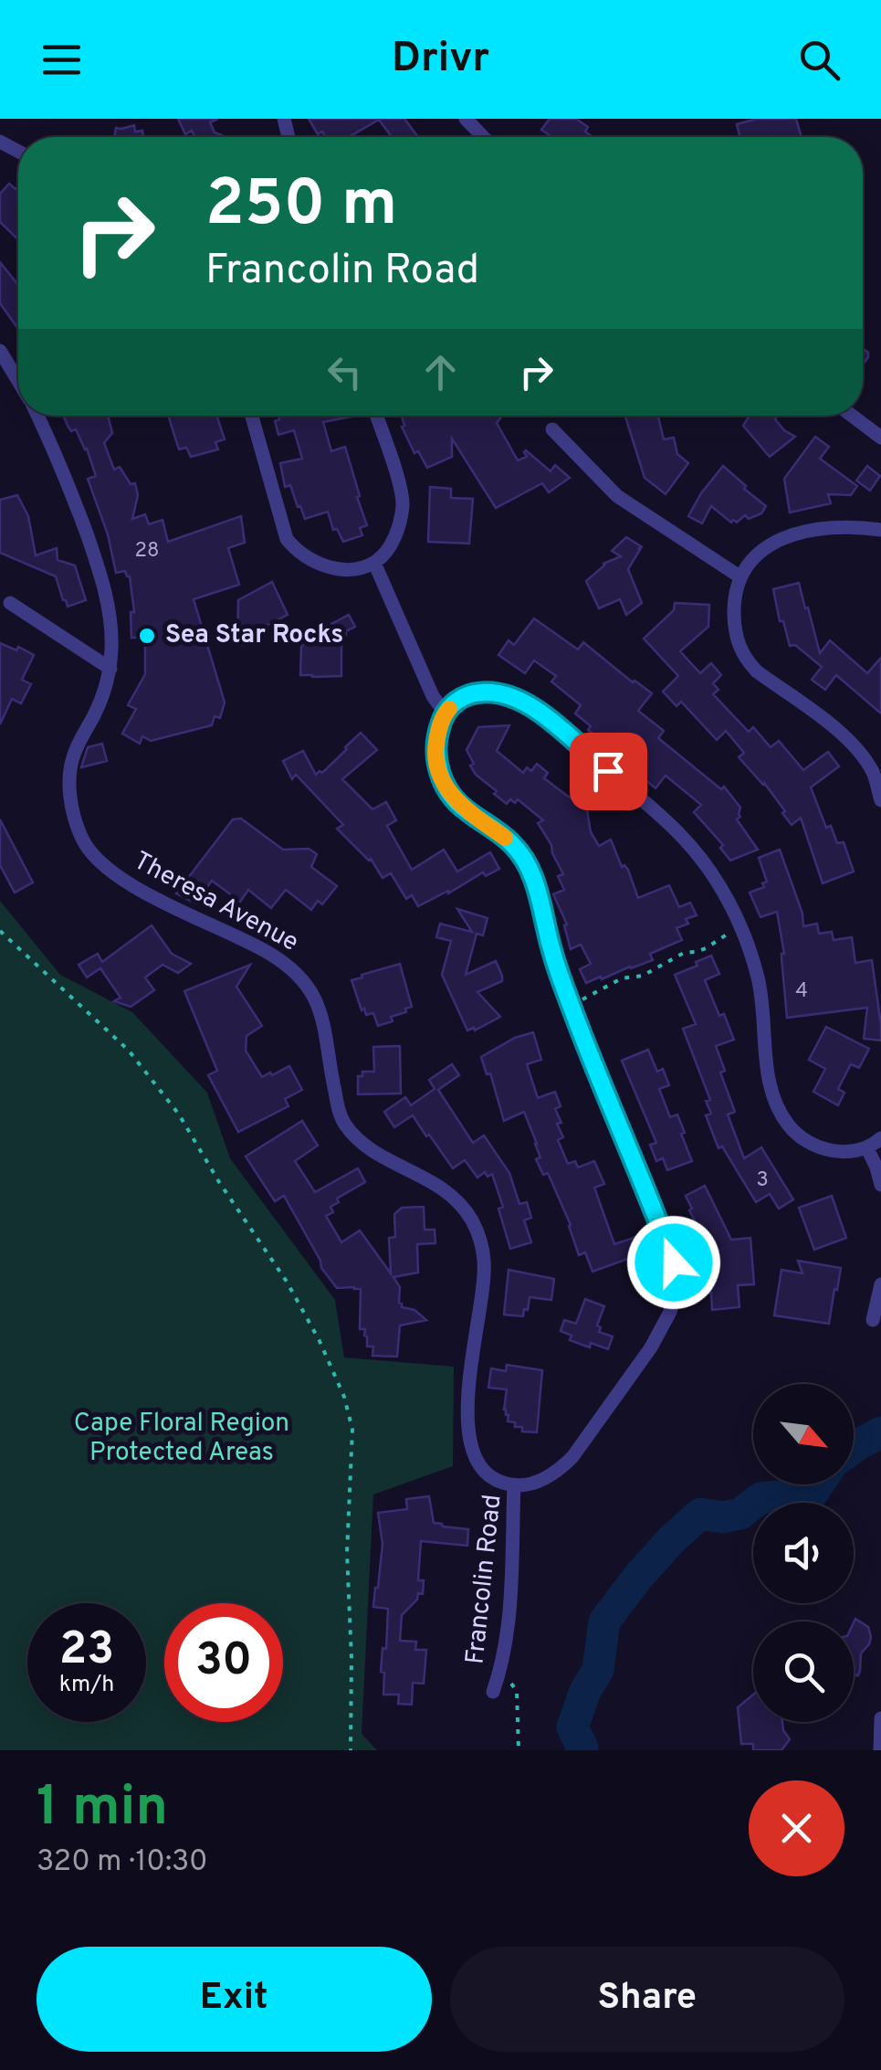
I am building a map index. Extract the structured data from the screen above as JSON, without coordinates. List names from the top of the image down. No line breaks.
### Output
{"streets":{"street":["Theresa Avenue","Francolin Road"]},"crossings":[["Theresa Avenue","Francolin Road"]],"parks":["Cape Floral Region Protected Areas"],"places":["Sea Star Rocks"],"house_numbers":["28","4","3"],"north":"bottom right","page":{"header":"Drivr","turn":["250 m","Francolin Road"],"speed":"23 km/h","limit":"30","heading":["1 min","320 m · 10:30"],"buttons":["Exit","Share"]}}
